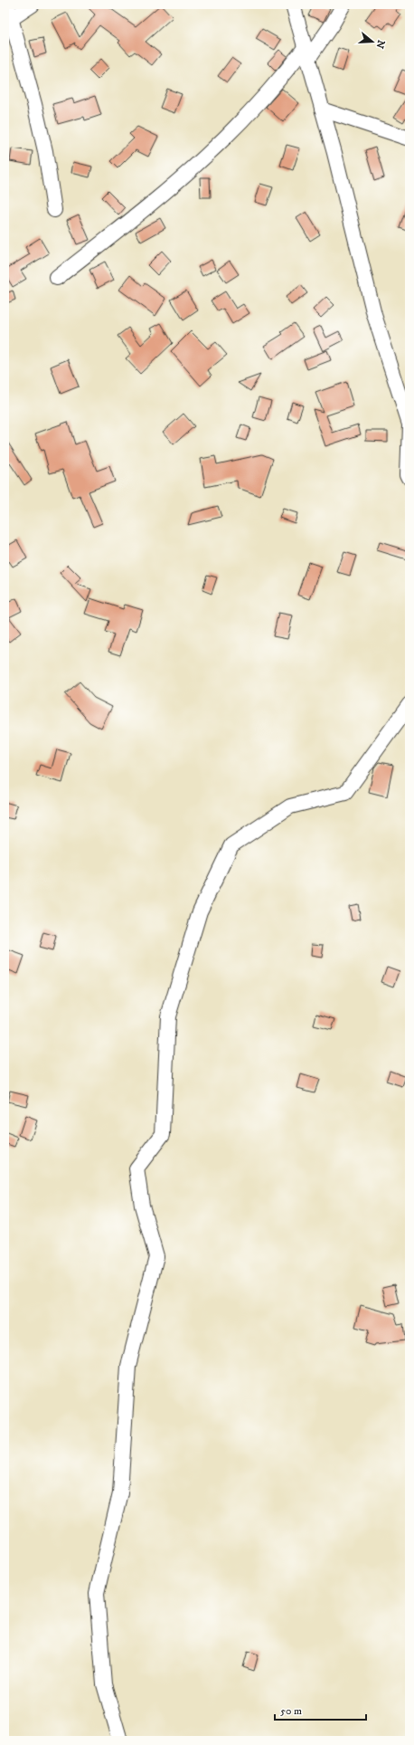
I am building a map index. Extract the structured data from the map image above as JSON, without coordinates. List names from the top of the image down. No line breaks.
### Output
{"scale_bar":"50 m","north":"right"}
